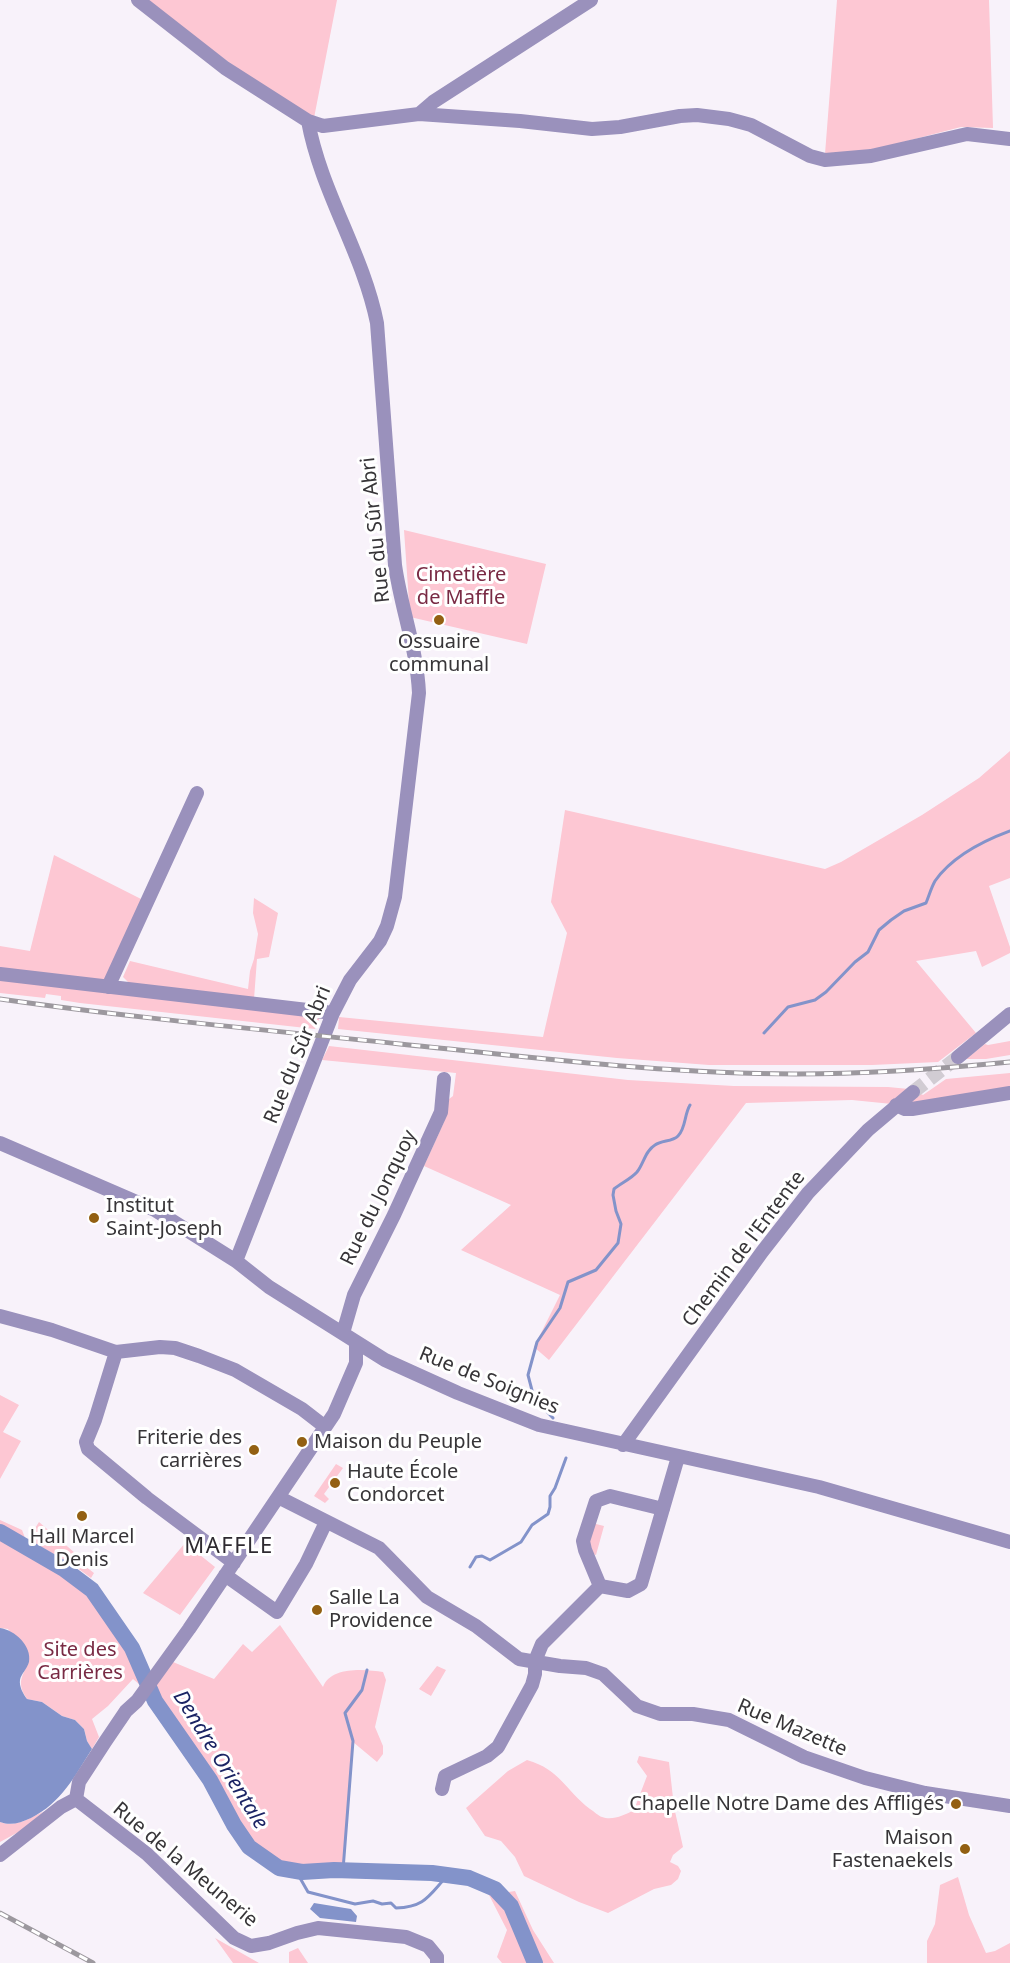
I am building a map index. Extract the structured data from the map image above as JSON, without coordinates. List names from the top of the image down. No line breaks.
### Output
{"streets":{"street":["Rue du Sûr Abri","Rue du Jonquoy","Chemin de l'Entente","Rue de Soignies","Rue Mazette","Rue de la Meunerie"]},"crossings":[["Rue du Sûr Abri","Rue de Soignies"],["Rue du Jonquoy","Rue de Soignies"],["Chemin de l'Entente","Rue de Soignies"]],"districts":["MAFFLE"],"water":["Dendre Orientale"],"parks":["Cimetière de Maffle","Site des Carrières"],"places":["Ossuaire communal","Institut Saint-Joseph","Maison du Peuple","Friterie des carrières","Haute École Condorcet","Hall Marcel Denis","Salle La Providence","Chapelle Notre Dame des Affligés","Maison Fastenaekels"]}
